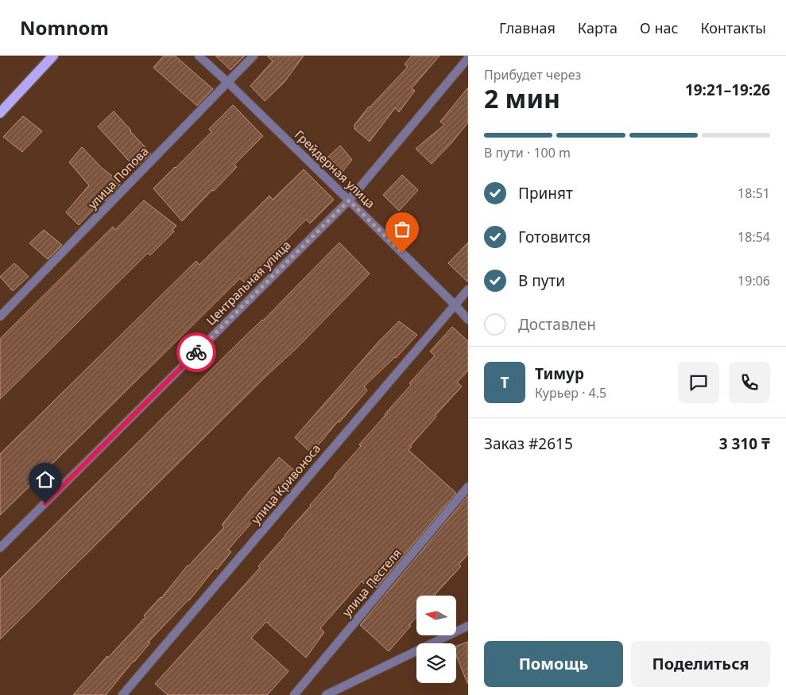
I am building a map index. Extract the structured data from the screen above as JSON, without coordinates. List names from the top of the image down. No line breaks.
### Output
{"streets":{"street":["Грейдерная улица","улица Попова","Центральная улица","улица Кривоноса","улица Пестеля"]},"crossings":[["Грейдерная улица","улица Попова"],["Грейдерная улица","Центральная улица"],["Грейдерная улица","улица Кривоноса"]],"north":"left","page":{"header":"Nomnom","nav":["Главная","Карта","О нас","Контакты"],"heading":["2 мин","Прибудет через","19:21–19:26"],"panel":["Тимур","Курьер · 4.5","Заказ #2615","3 310 ₸"],"bar":"В пути · 100 m","list":[["Принят","18:51"],["Готовится","18:54"],["В пути","19:06"],"Доставлен"],"round":"Т","buttons":["Помощь","Поделиться"]}}
